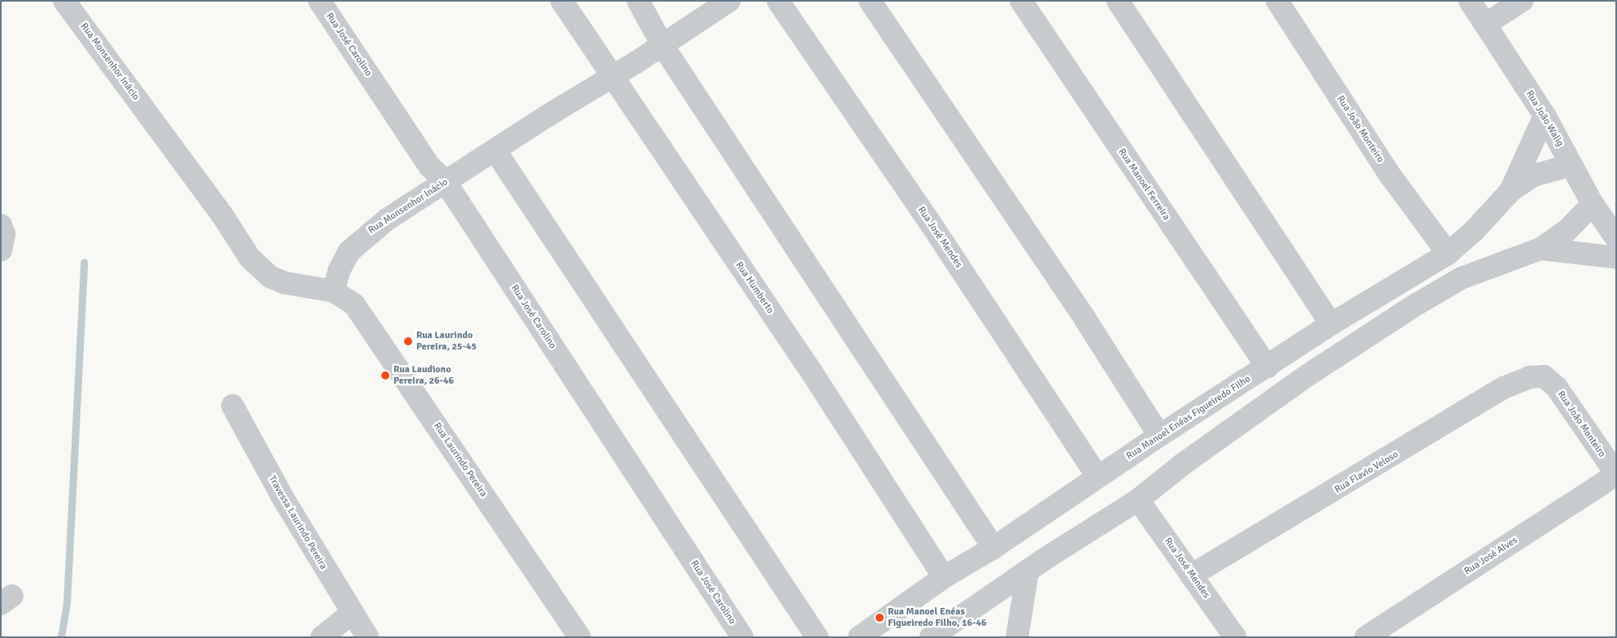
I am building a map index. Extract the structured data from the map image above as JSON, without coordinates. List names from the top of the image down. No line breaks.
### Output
{"streets":{"street":["Rua José Carolino","Rua Monsenhor Inácio","Rua João Walig","Rua João Monteiro","Rua Manoel Ferreira","Rua José Mendes","Rua Humberto","Rua Manoel Enéas Figueiredo Filho","Rua Laurindo Pereira","Rua Flavio Veloso","Travessa Laurindo Pereira","Rua José Alves"]},"crossings":[["Rua José Carolino","Rua Monsenhor Inácio"],["Rua Monsenhor Inácio","Rua Humberto"],["Rua Monsenhor Inácio","Rua Laurindo Pereira"],["Rua João Monteiro","Rua Manoel Enéas Figueiredo Filho"],["Rua João Monteiro","Rua Flavio Veloso"],["Rua João Monteiro","Rua José Alves"],["Rua Manoel Ferreira","Rua Manoel Enéas Figueiredo Filho"],["Rua José Mendes","Rua Manoel Enéas Figueiredo Filho"],["Rua José Mendes","Rua Flavio Veloso"],["Rua Humberto","Rua Manoel Enéas Figueiredo Filho"]],"places":["Rua Laurindo Pereira, 25-45","Rua Laudiono Pereira, 26-46","Rua Manoel Enéas Figueiredo Filho, 16-46"]}
